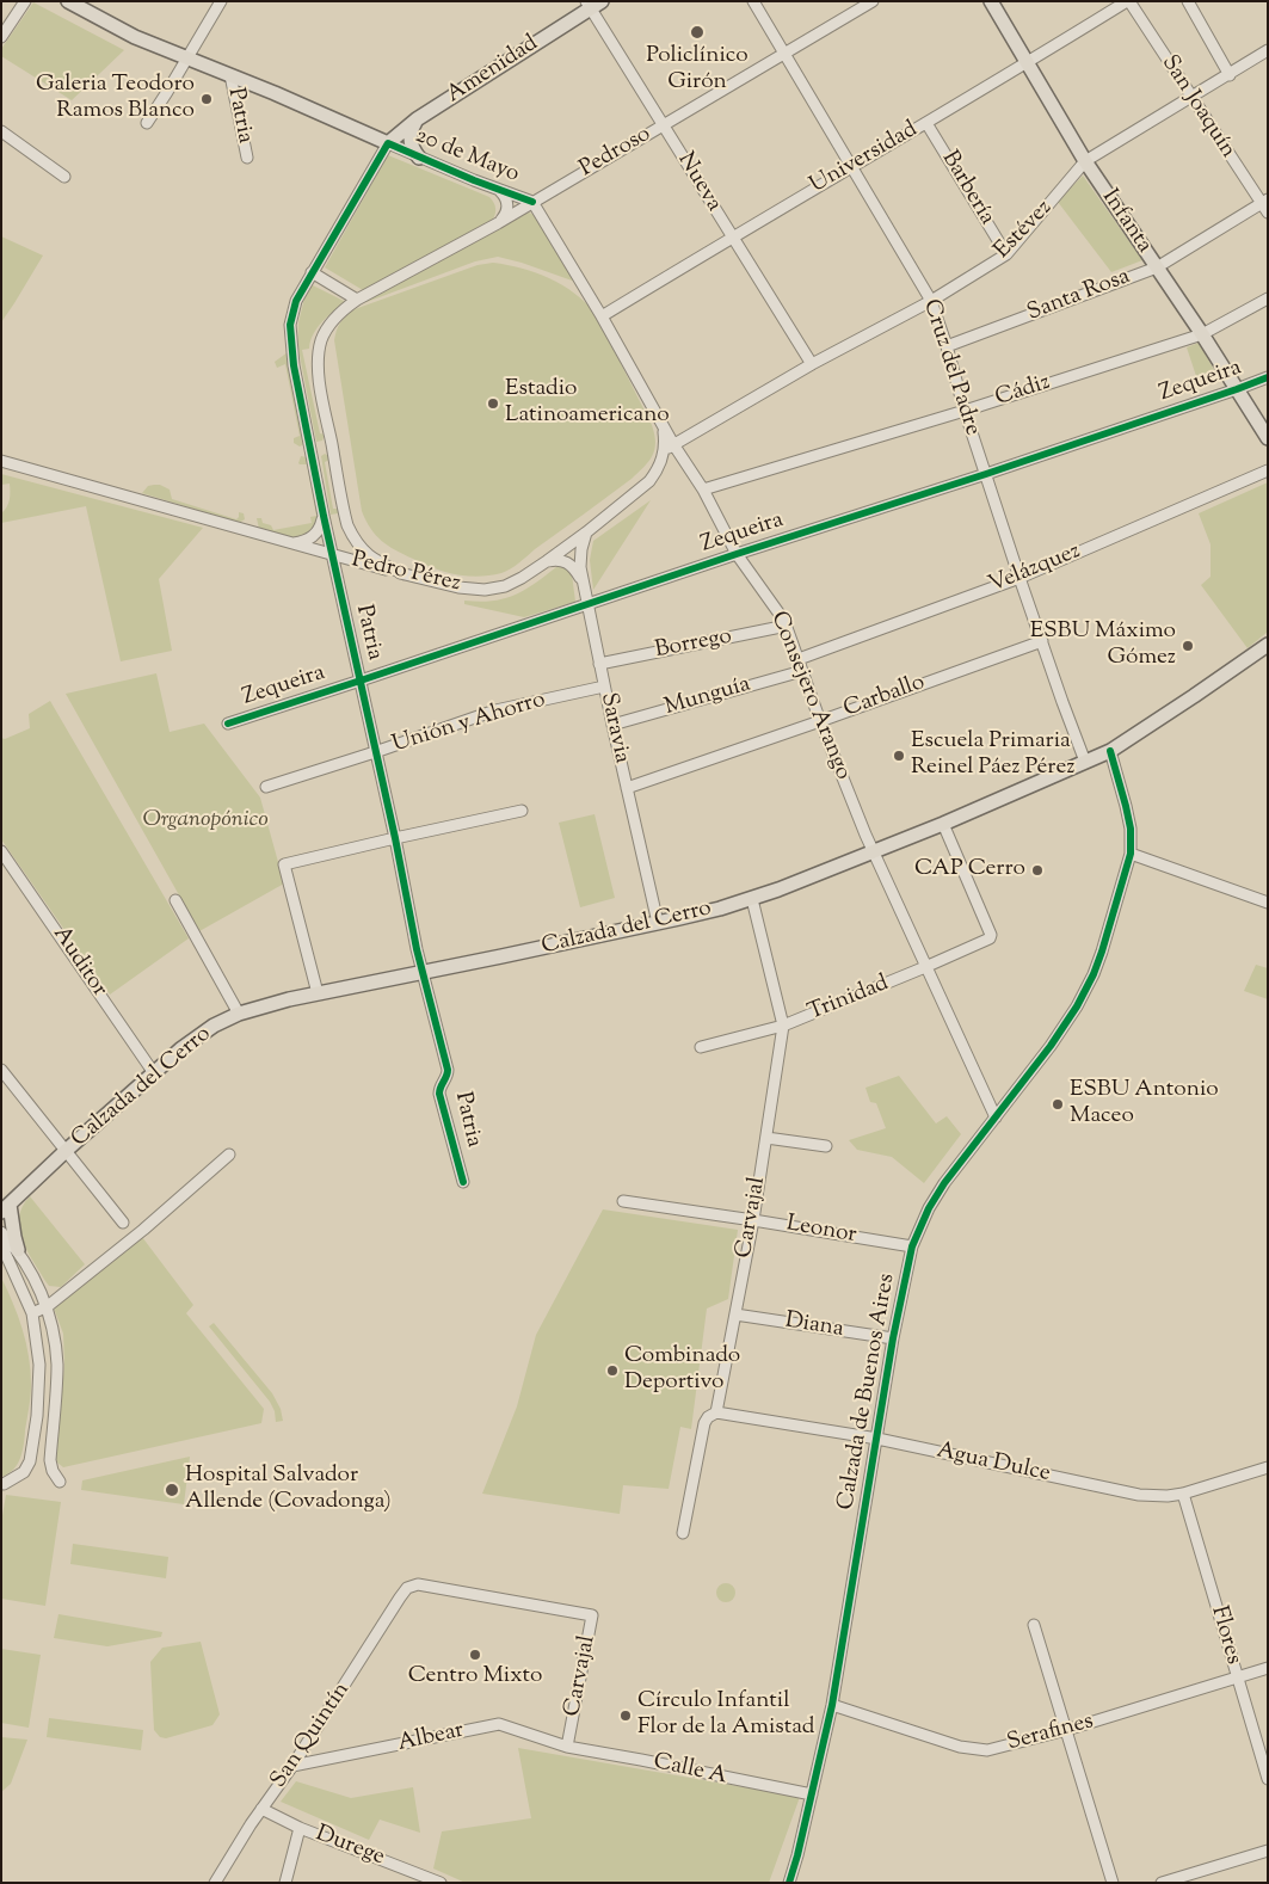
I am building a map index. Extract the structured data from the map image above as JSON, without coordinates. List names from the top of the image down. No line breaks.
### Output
{"streets":{"main road":["Amenidad","20 de Mayo","Infanta","Calzada del Cerro"],"street":["San Joaquín","Patria","Pedroso","Universidad","Nueva","Barbería","Estévez","Santa Rosa","Cruz del Padre","Zequeira","Cádiz","Velázquez","Pedro Pérez","Borrego","Consejero Arango","Munguía","Carballo","Unión y Ahorro","Saravia","Auditor","Trinidad","Carvajal","Leonor","Diana","Calzada de Buenos Aires","Agua Dulce","Flores","Serafines","San Quintín","Albear","Calle A","Durege"]},"crossings":[["Amenidad","Patria"],["Amenidad","20 de Mayo"],["Amenidad","Nueva"],["San Joaquín","Universidad"],["San Joaquín","Estévez"],["San Joaquín","Santa Rosa"],["Patria","20 de Mayo"],["Patria","Zequeira"],["Patria","Pedro Pérez"],["Patria","Unión y Ahorro"],["Patria","Calzada del Cerro"],["Pedroso","20 de Mayo"],["Pedroso","Nueva"],["Pedroso","Cruz del Padre"],["Pedroso","Consejero Arango"],["20 de Mayo","Consejero Arango"],["Universidad","Nueva"],["Universidad","Barbería"],["Universidad","Infanta"],["Universidad","Cruz del Padre"],["Universidad","Consejero Arango"],["Nueva","Estévez"],["Barbería","Estévez"],["Infanta","Estévez"],["Infanta","Santa Rosa"],["Infanta","Zequeira"],["Infanta","Cádiz"],["Estévez","Cruz del Padre"],["Estévez","Pedro Pérez"],["Estévez","Consejero Arango"],["Santa Rosa","Cruz del Padre"],["Cruz del Padre","Zequeira"],["Cruz del Padre","Cádiz"],["Cruz del Padre","Velázquez"],["Cruz del Padre","Carballo"],["Cruz del Padre","Calzada del Cerro"],["Zequeira","Consejero Arango"],["Zequeira","Saravia"],["Cádiz","Consejero Arango"],["Velázquez","Consejero Arango"],["Pedro Pérez","Consejero Arango"],["Pedro Pérez","Saravia"],["Borrego","Consejero Arango"],["Borrego","Saravia"],["Consejero Arango","Munguía"],["Consejero Arango","Carballo"],["Consejero Arango","Calzada del Cerro"],["Consejero Arango","Trinidad"],["Consejero Arango","Calzada de Buenos Aires"],["Munguía","Saravia"],["Carballo","Saravia"],["Unión y Ahorro","Saravia"],["Saravia","Calzada del Cerro"],["Calzada del Cerro","Auditor"],["Calzada del Cerro","Trinidad"],["Calzada del Cerro","Carvajal"],["Calzada del Cerro","Calzada de Buenos Aires"],["Trinidad","Carvajal"],["Carvajal","Leonor"],["Carvajal","Diana"],["Carvajal","Agua Dulce"],["Carvajal","San Quintín"],["Carvajal","Albear"],["Carvajal","Calle A"],["Leonor","Calzada de Buenos Aires"],["Diana","Calzada de Buenos Aires"],["Calzada de Buenos Aires","Agua Dulce"],["Calzada de Buenos Aires","Serafines"],["Calzada de Buenos Aires","Calle A"],["Agua Dulce","Flores"],["Flores","Serafines"],["San Quintín","Albear"],["San Quintín","Durege"],["Albear","Calle A"]],"parks":["Organopónico"],"places":["Policlínico Girón","Galeria Teodoro Ramos Blanco","Estadio Latinoamericano","ESBU Máximo Gómez","Escuela Primaria Reinel Páez Pérez","CAP Cerro","ESBU Antonio Maceo","Combinado Deportivo","Hospital Salvador Allende (Covadonga)","Centro Mixto","Círculo Infantil Flor de la Amistad"]}
